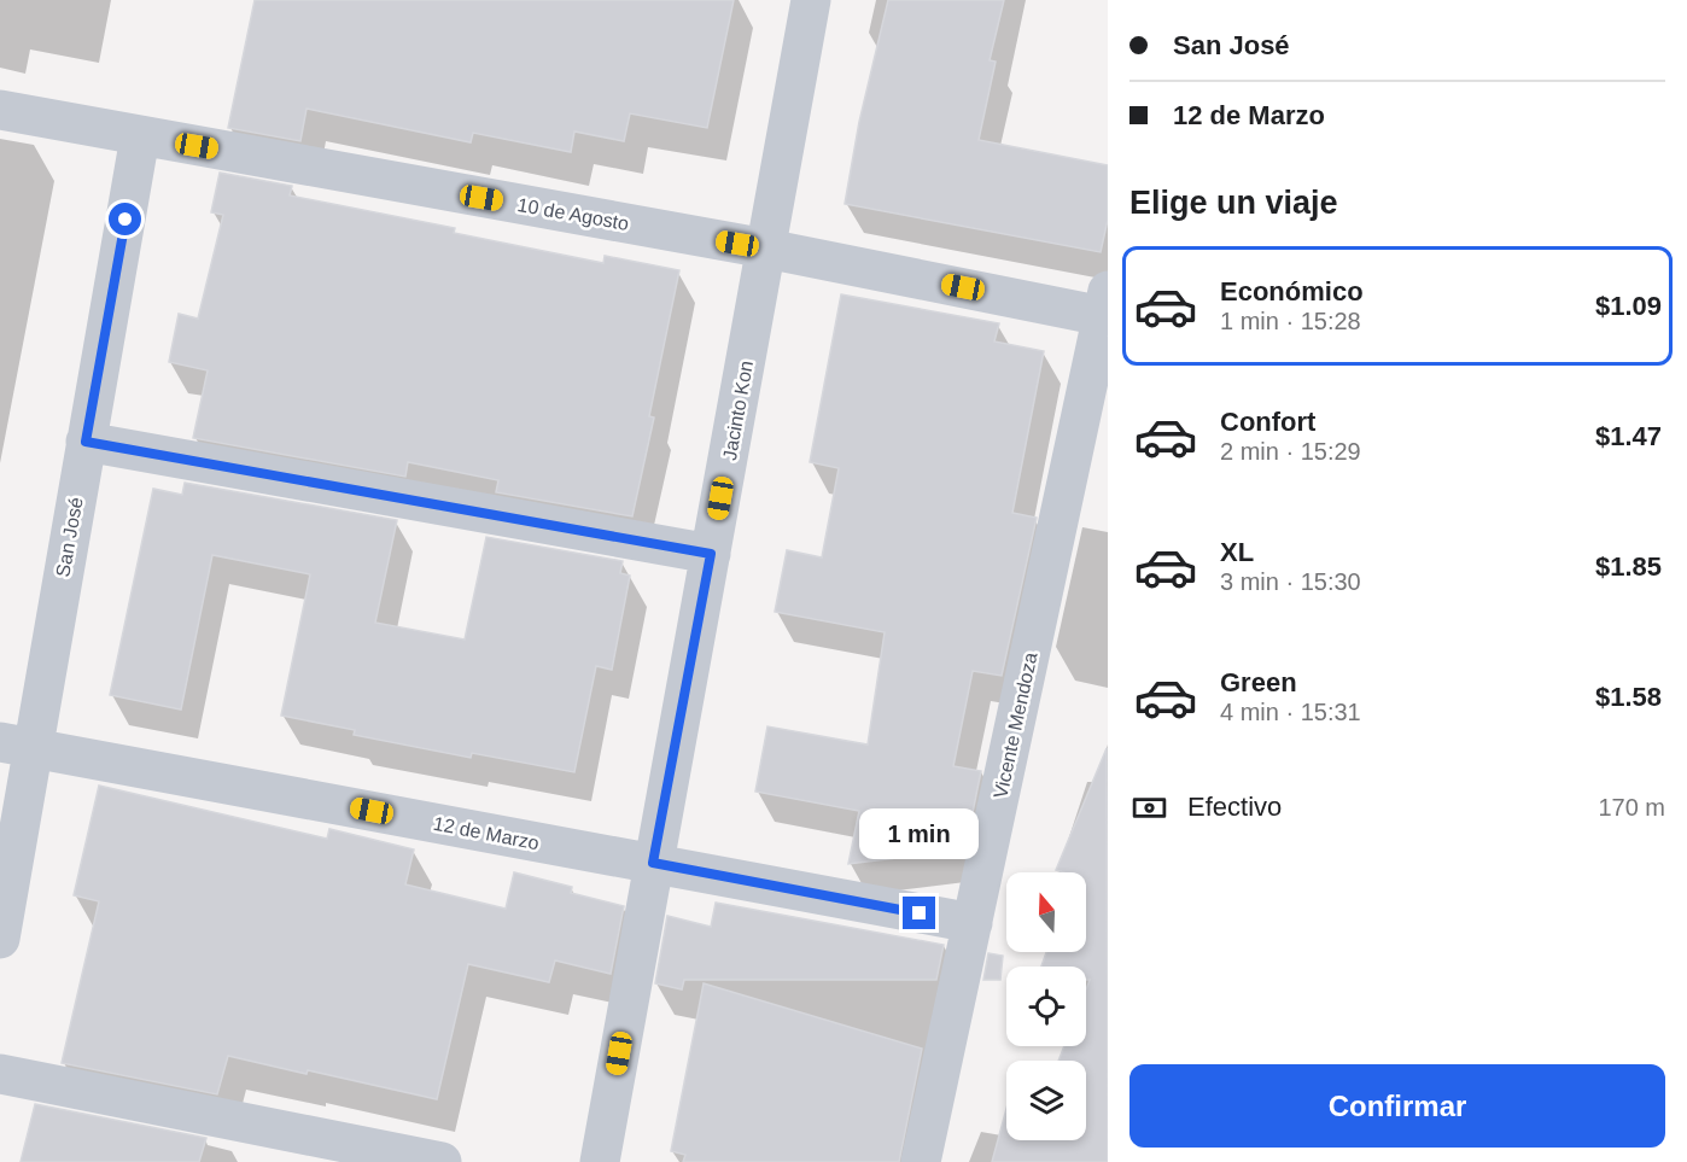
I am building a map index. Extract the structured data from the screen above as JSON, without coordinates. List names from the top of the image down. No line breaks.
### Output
{"streets":{"street":["10 de Agosto","Jacinto Kon","San José","Vicente Mendoza","12 de Marzo"]},"crossings":[["10 de Agosto","Jacinto Kon"],["10 de Agosto","San José"],["10 de Agosto","Vicente Mendoza"],["Jacinto Kon","12 de Marzo"],["San José","12 de Marzo"],["Vicente Mendoza","12 de Marzo"]],"north":"top","page":{"banner":["San José","12 de Marzo"],"heading":"Elige un viaje","list":[{"name":"Económico","note":"1 min · 15:28","value":"$1.09"},{"name":"Confort","note":"2 min · 15:29","value":"$1.47"},{"name":"XL","note":"3 min · 15:30","value":"$1.85"},{"name":"Green","note":"4 min · 15:31","value":"$1.58"}],"pay":["Efectivo","170 m"],"bubble":"1 min","buttons":"Confirmar"}}
